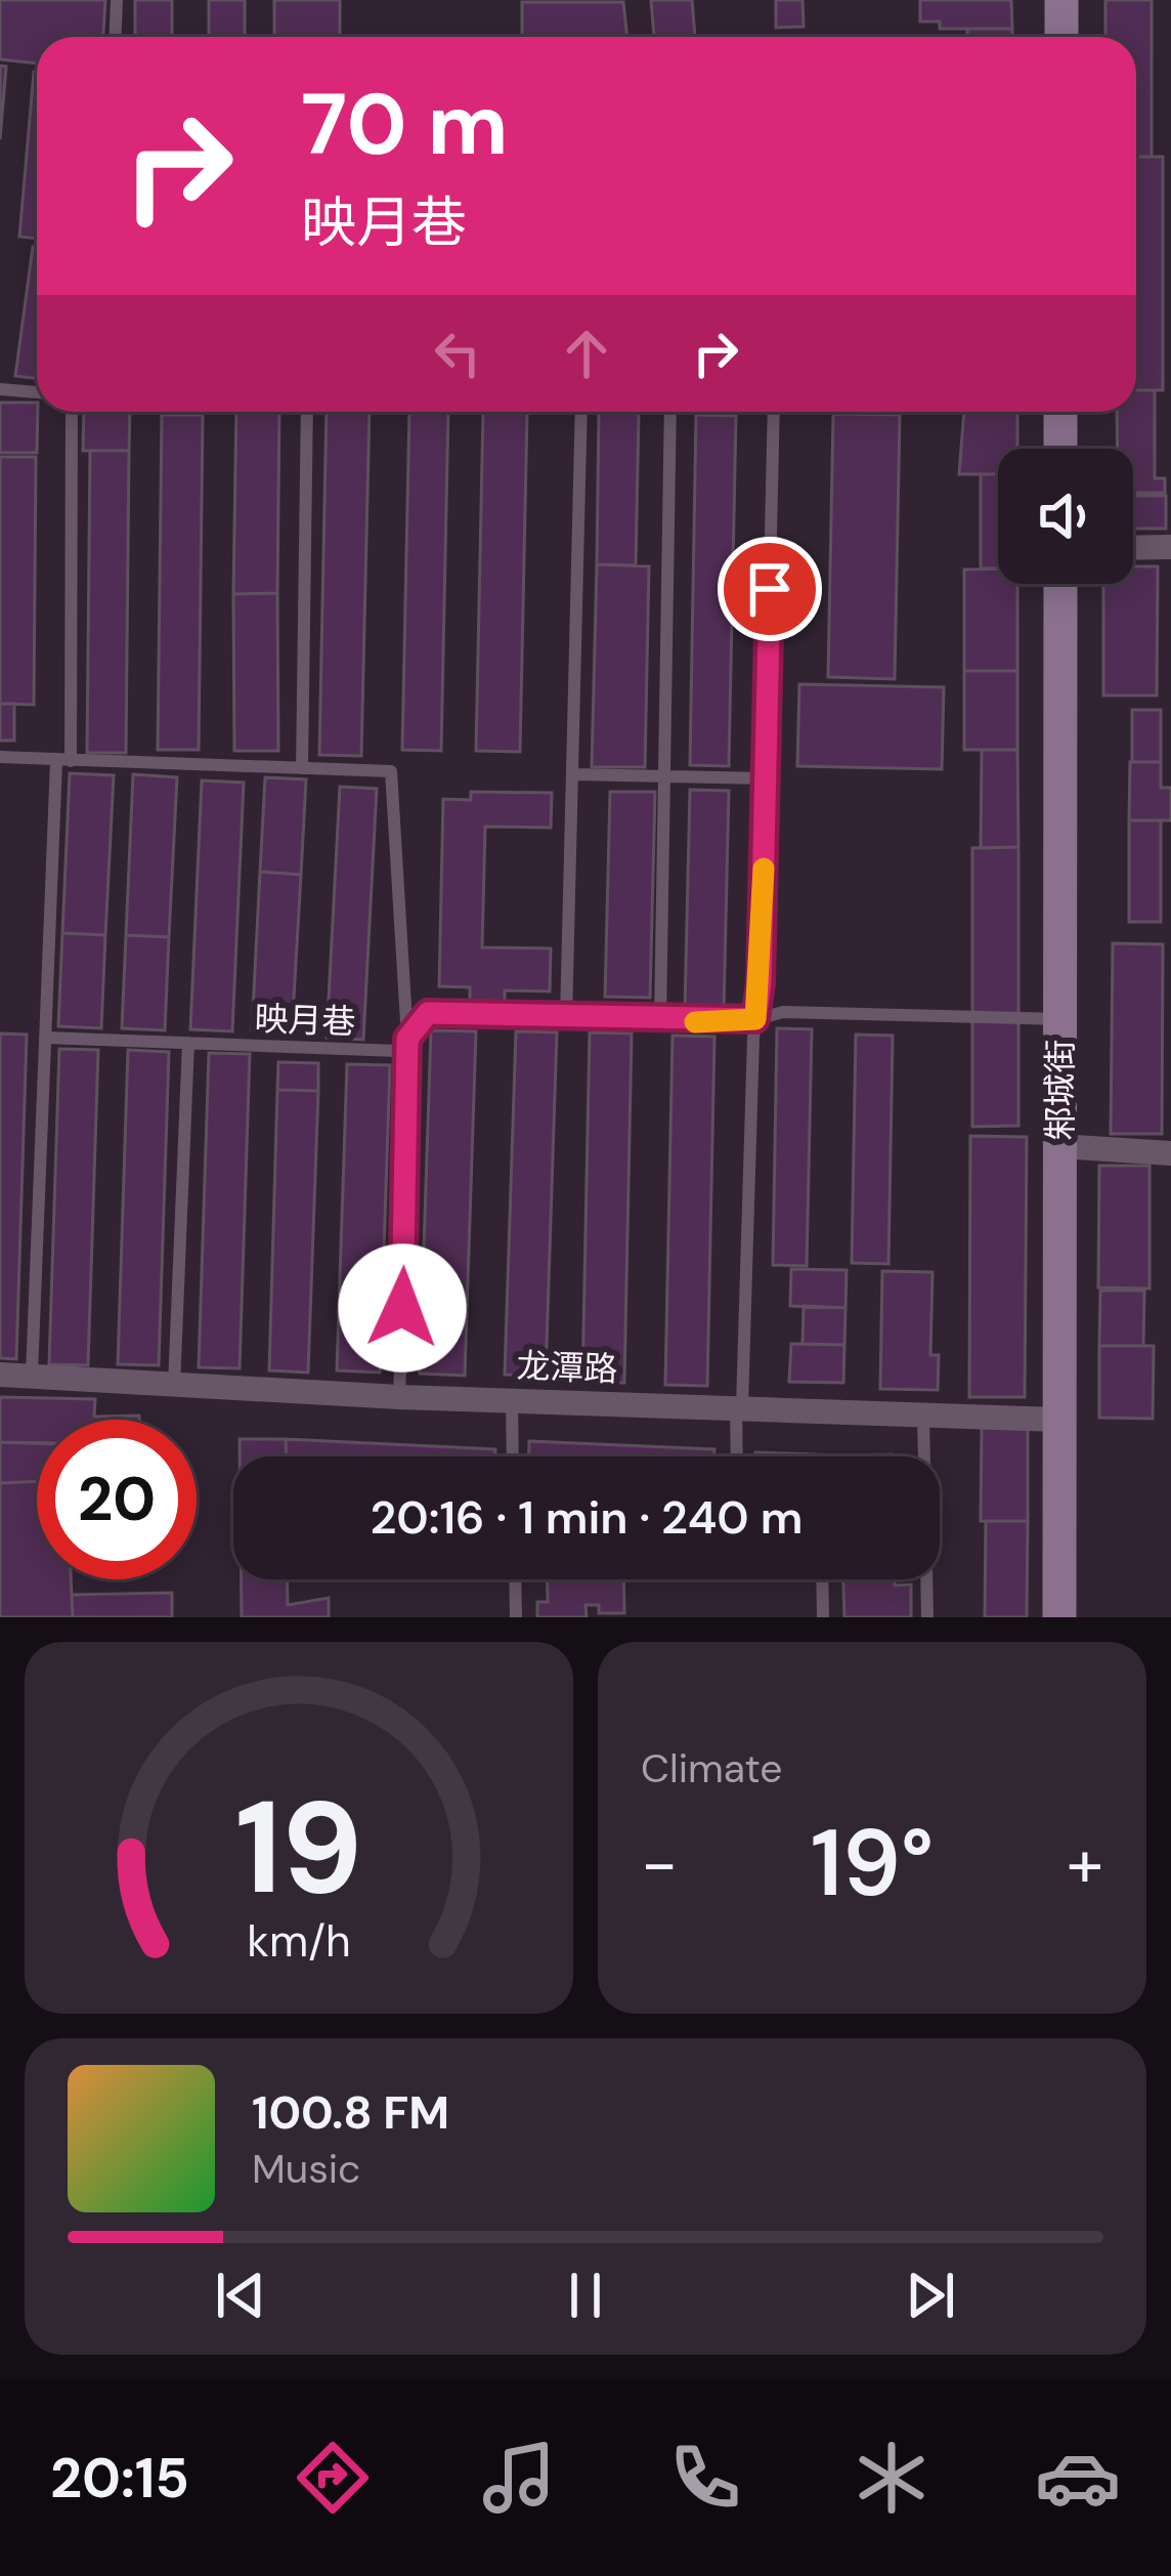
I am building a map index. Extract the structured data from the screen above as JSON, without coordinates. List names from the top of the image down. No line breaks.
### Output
{"streets":{"street":["邾城街","龙潭路"],"lane":["映月巷"]},"crossings":[["映月巷","邾城街"],["邾城街","龙潭路"]],"page":{"turn":["70 m","映月巷"],"limit":"20","trip":"20:16 · 1 min · 240 m","tile":"Climate","heat":["−","19°","+"],"song":["100.8 FM","Music"],"tabs":"20:15","gauge":["19","km/h"]}}
